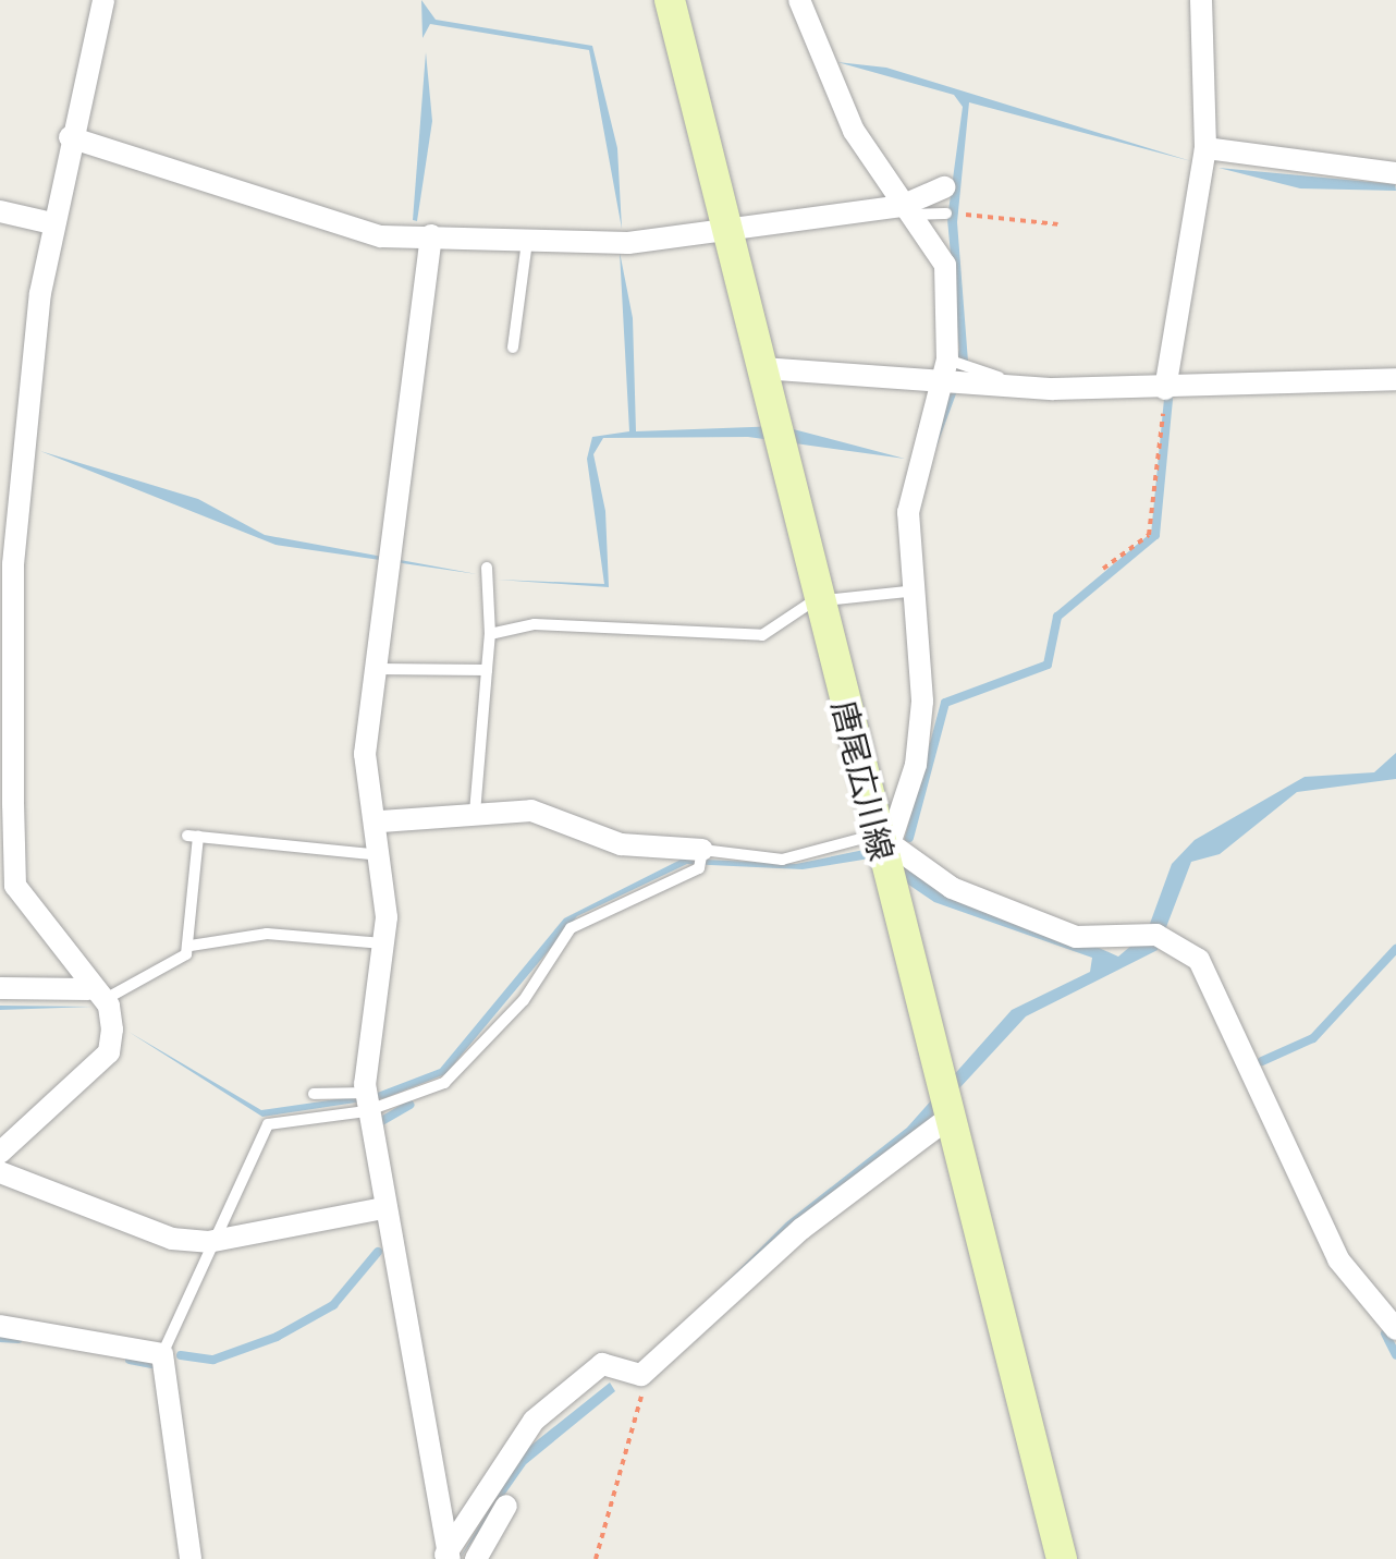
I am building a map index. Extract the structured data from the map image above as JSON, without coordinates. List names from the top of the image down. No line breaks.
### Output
{"streets":{"main road":["唐尾広川線"]}}
